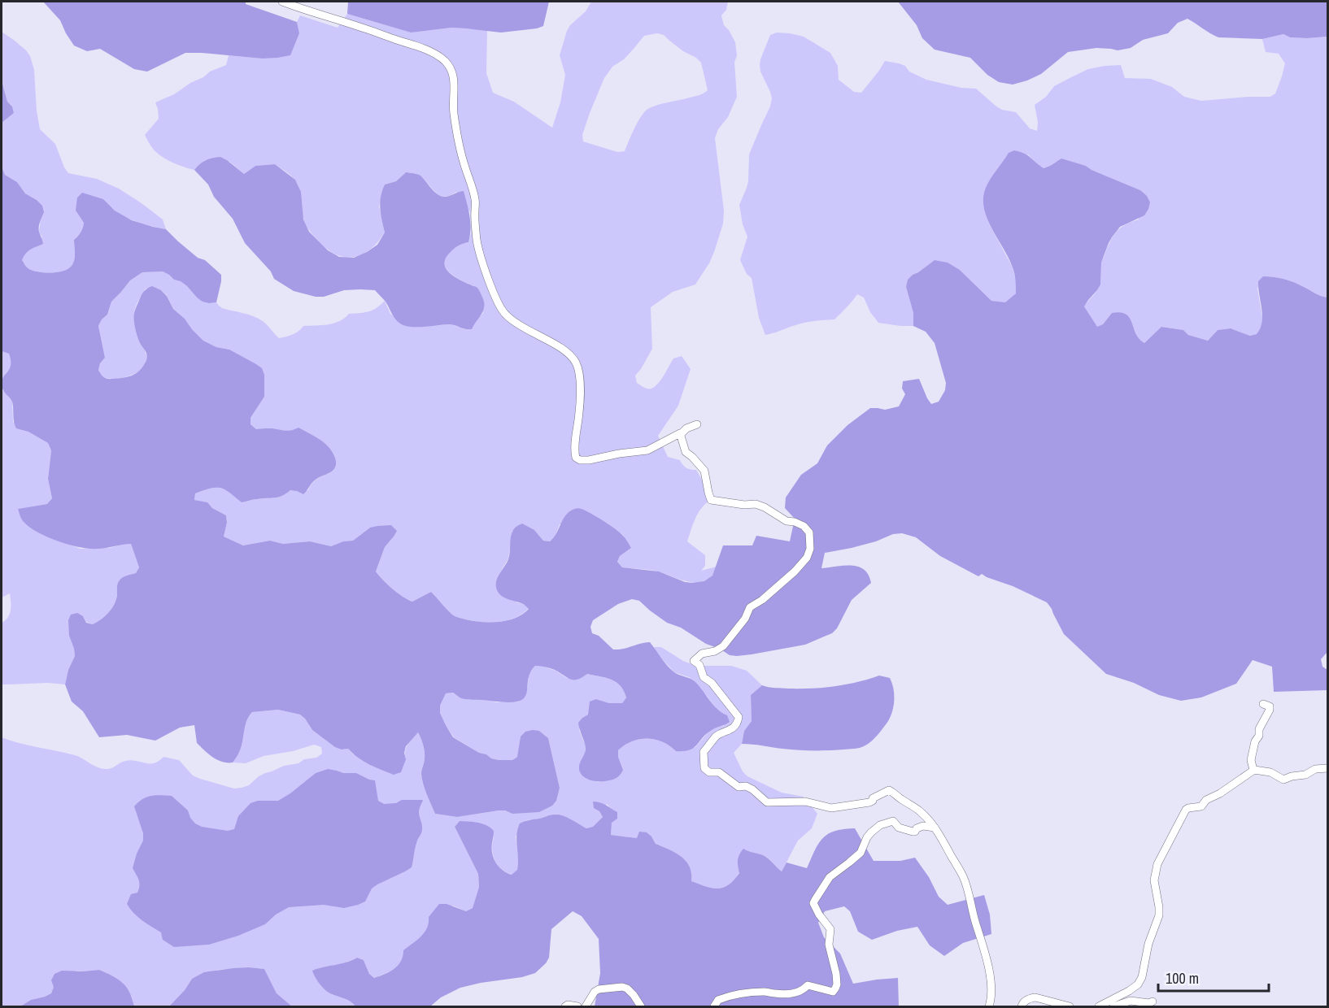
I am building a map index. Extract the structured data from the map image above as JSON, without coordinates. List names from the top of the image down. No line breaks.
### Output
{"scale_bar":"100 m"}
